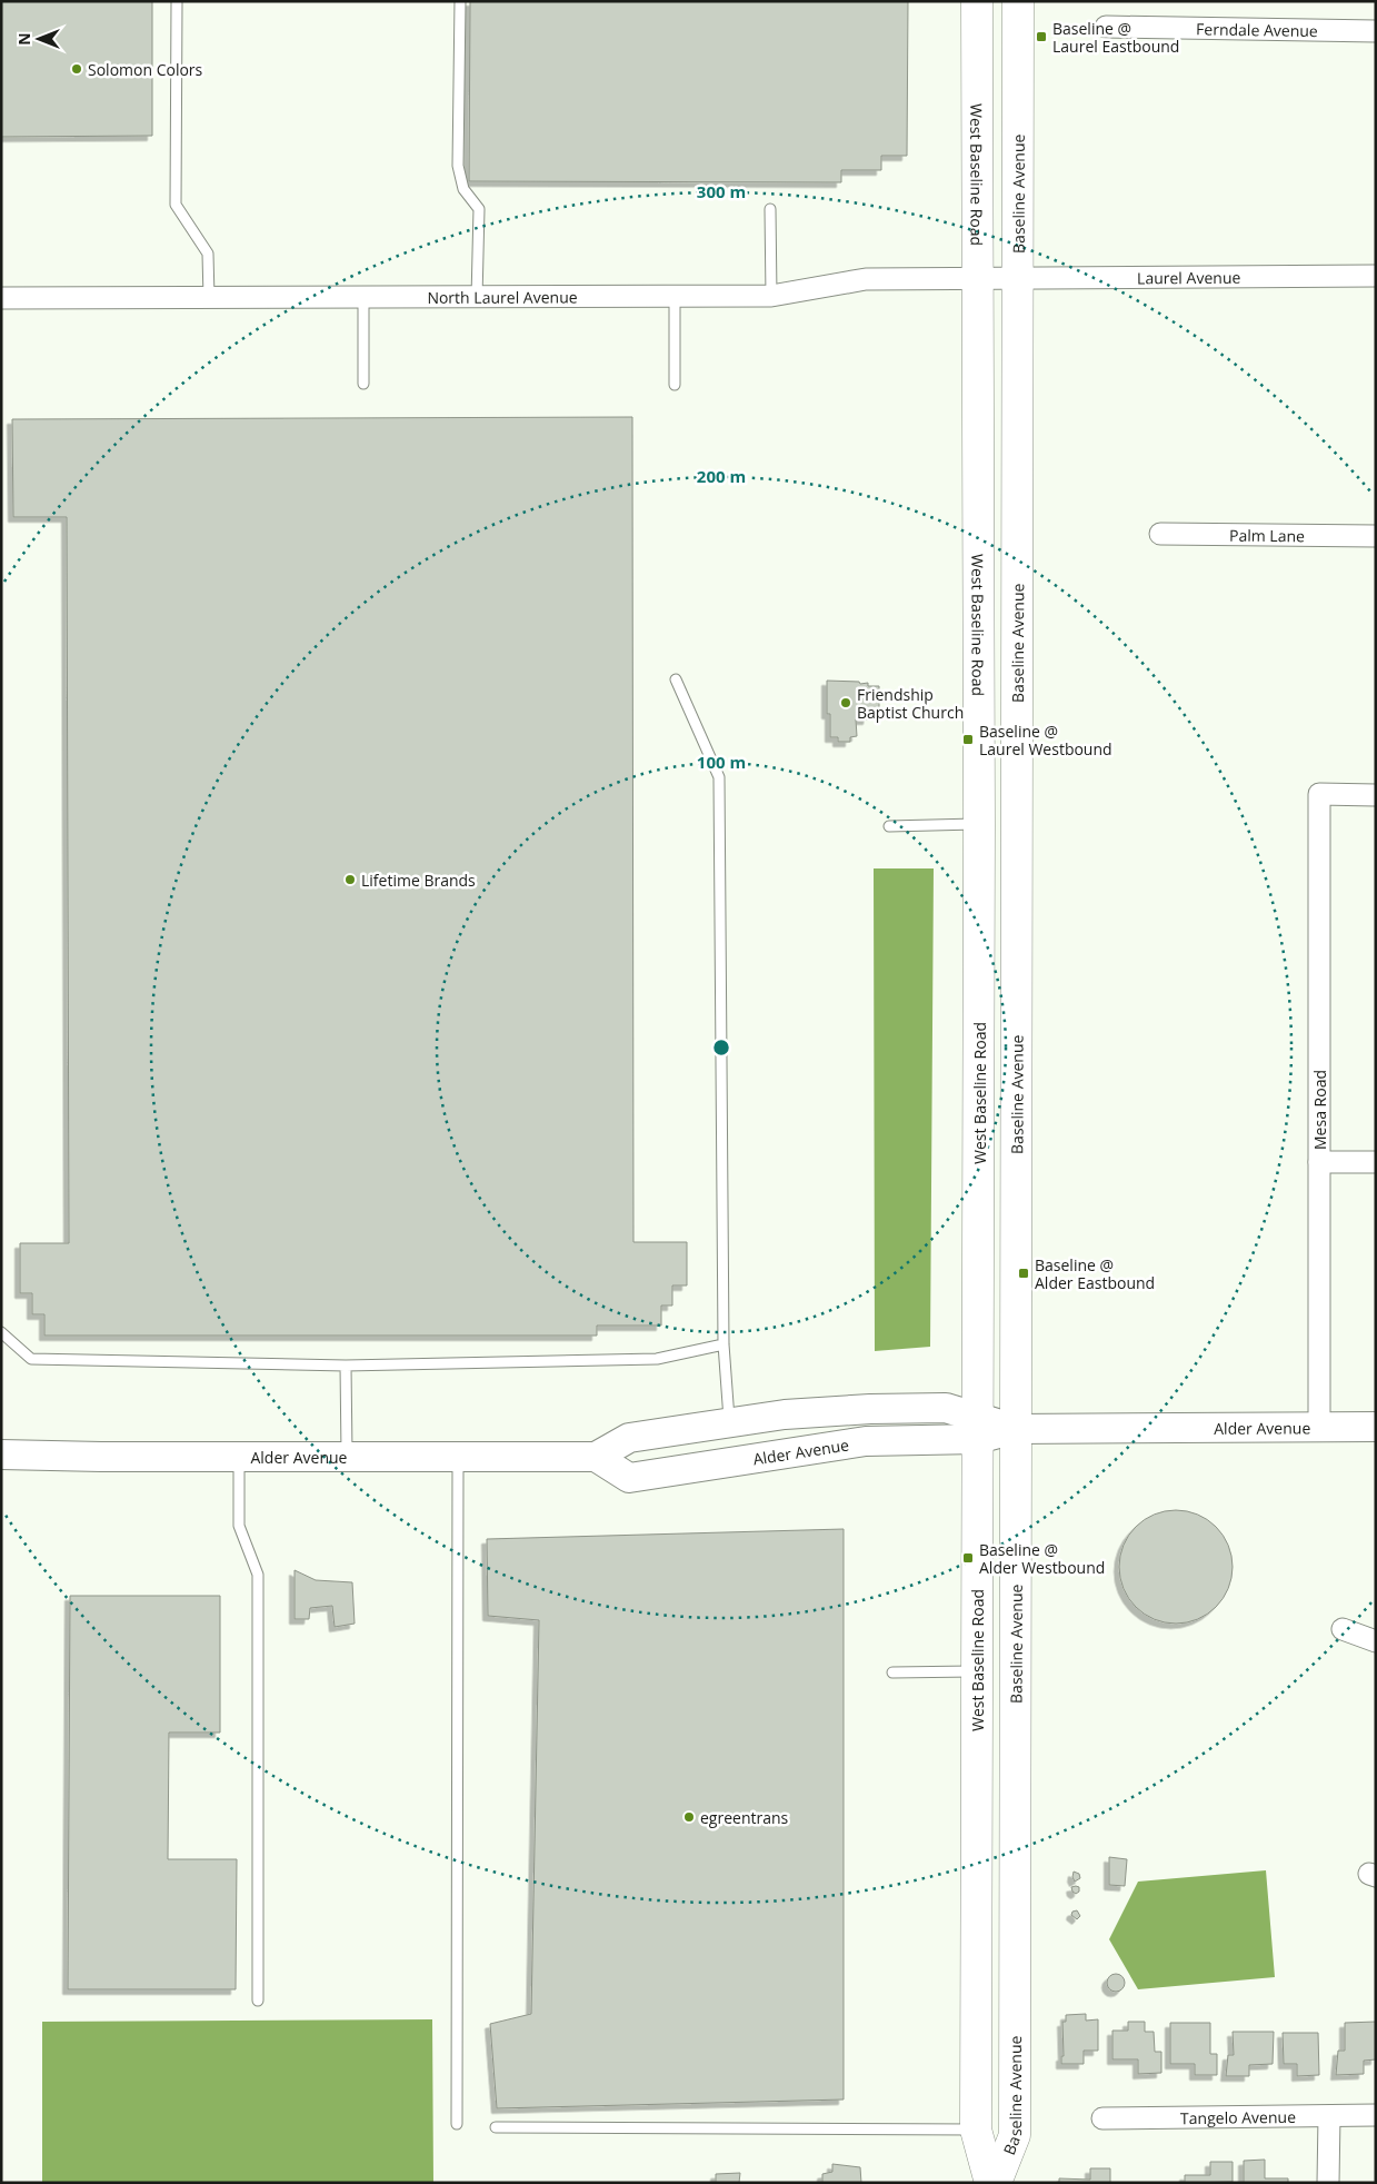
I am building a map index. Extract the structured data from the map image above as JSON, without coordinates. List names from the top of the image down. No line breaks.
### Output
{"streets":{"main road":["West Baseline Road","Baseline Avenue","Alder Avenue"],"street":["Ferndale Avenue","Laurel Avenue","North Laurel Avenue","Palm Lane","Mesa Road","Tangelo Avenue"]},"crossings":[["West Baseline Road","Baseline Avenue"],["West Baseline Road","Laurel Avenue"],["West Baseline Road","North Laurel Avenue"],["West Baseline Road","Alder Avenue"],["Baseline Avenue","Laurel Avenue"],["Baseline Avenue","North Laurel Avenue"],["Baseline Avenue","Alder Avenue"],["Laurel Avenue","North Laurel Avenue"],["Mesa Road","Alder Avenue"]],"places":{"transit":["Baseline @ Laurel Eastbound","Baseline @ Laurel Westbound","Baseline @ Alder Eastbound","Baseline @ Alder Westbound"],"other":["Solomon Colors","Friendship Baptist Church","Lifetime Brands","egreentrans"]},"north":"left","rings":["300 m","200 m","100 m"]}
